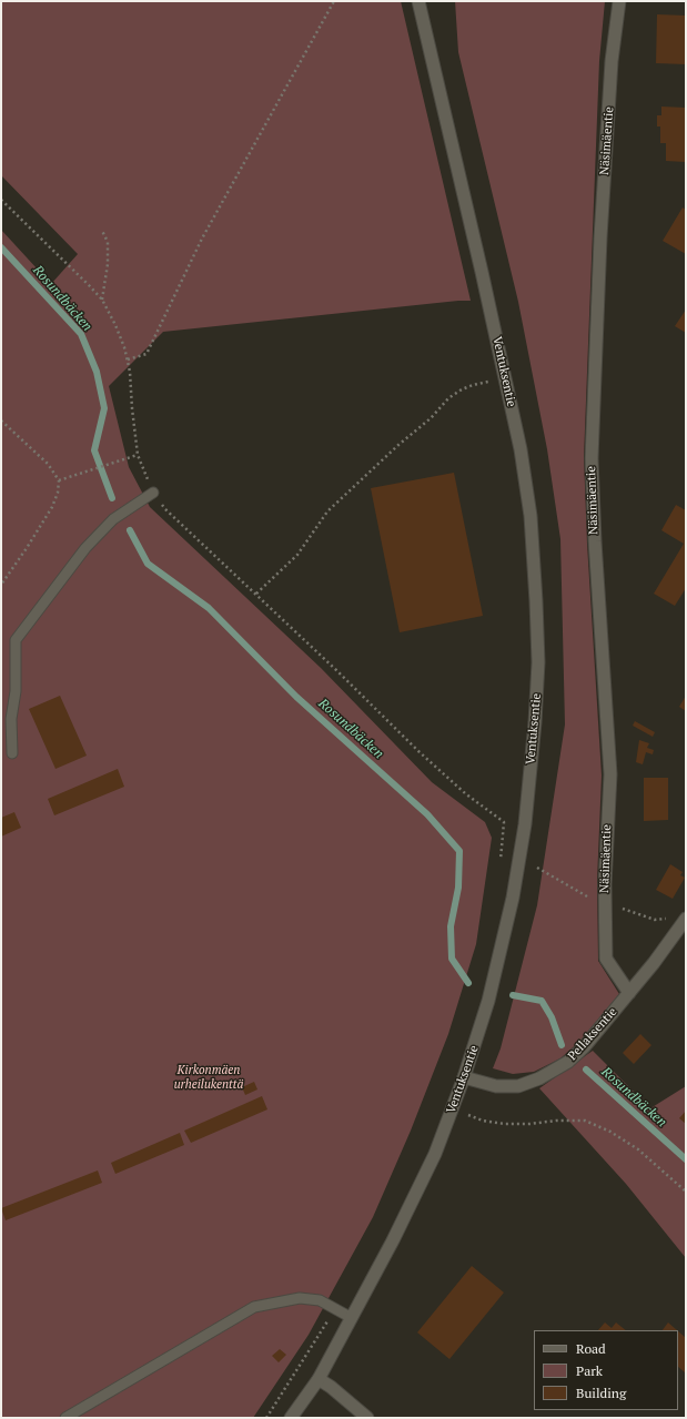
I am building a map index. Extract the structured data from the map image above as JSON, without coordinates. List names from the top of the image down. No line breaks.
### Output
{"streets":{"main road":["Näsimäentie","Ventuksentie","Pellaksentie"]},"crossings":[["Näsimäentie","Pellaksentie"],["Ventuksentie","Pellaksentie"]],"water":["Rosundbäcken"],"parks":["Kirkonmäen urheilukenttä"],"legend":["Road","Park","Building"]}
